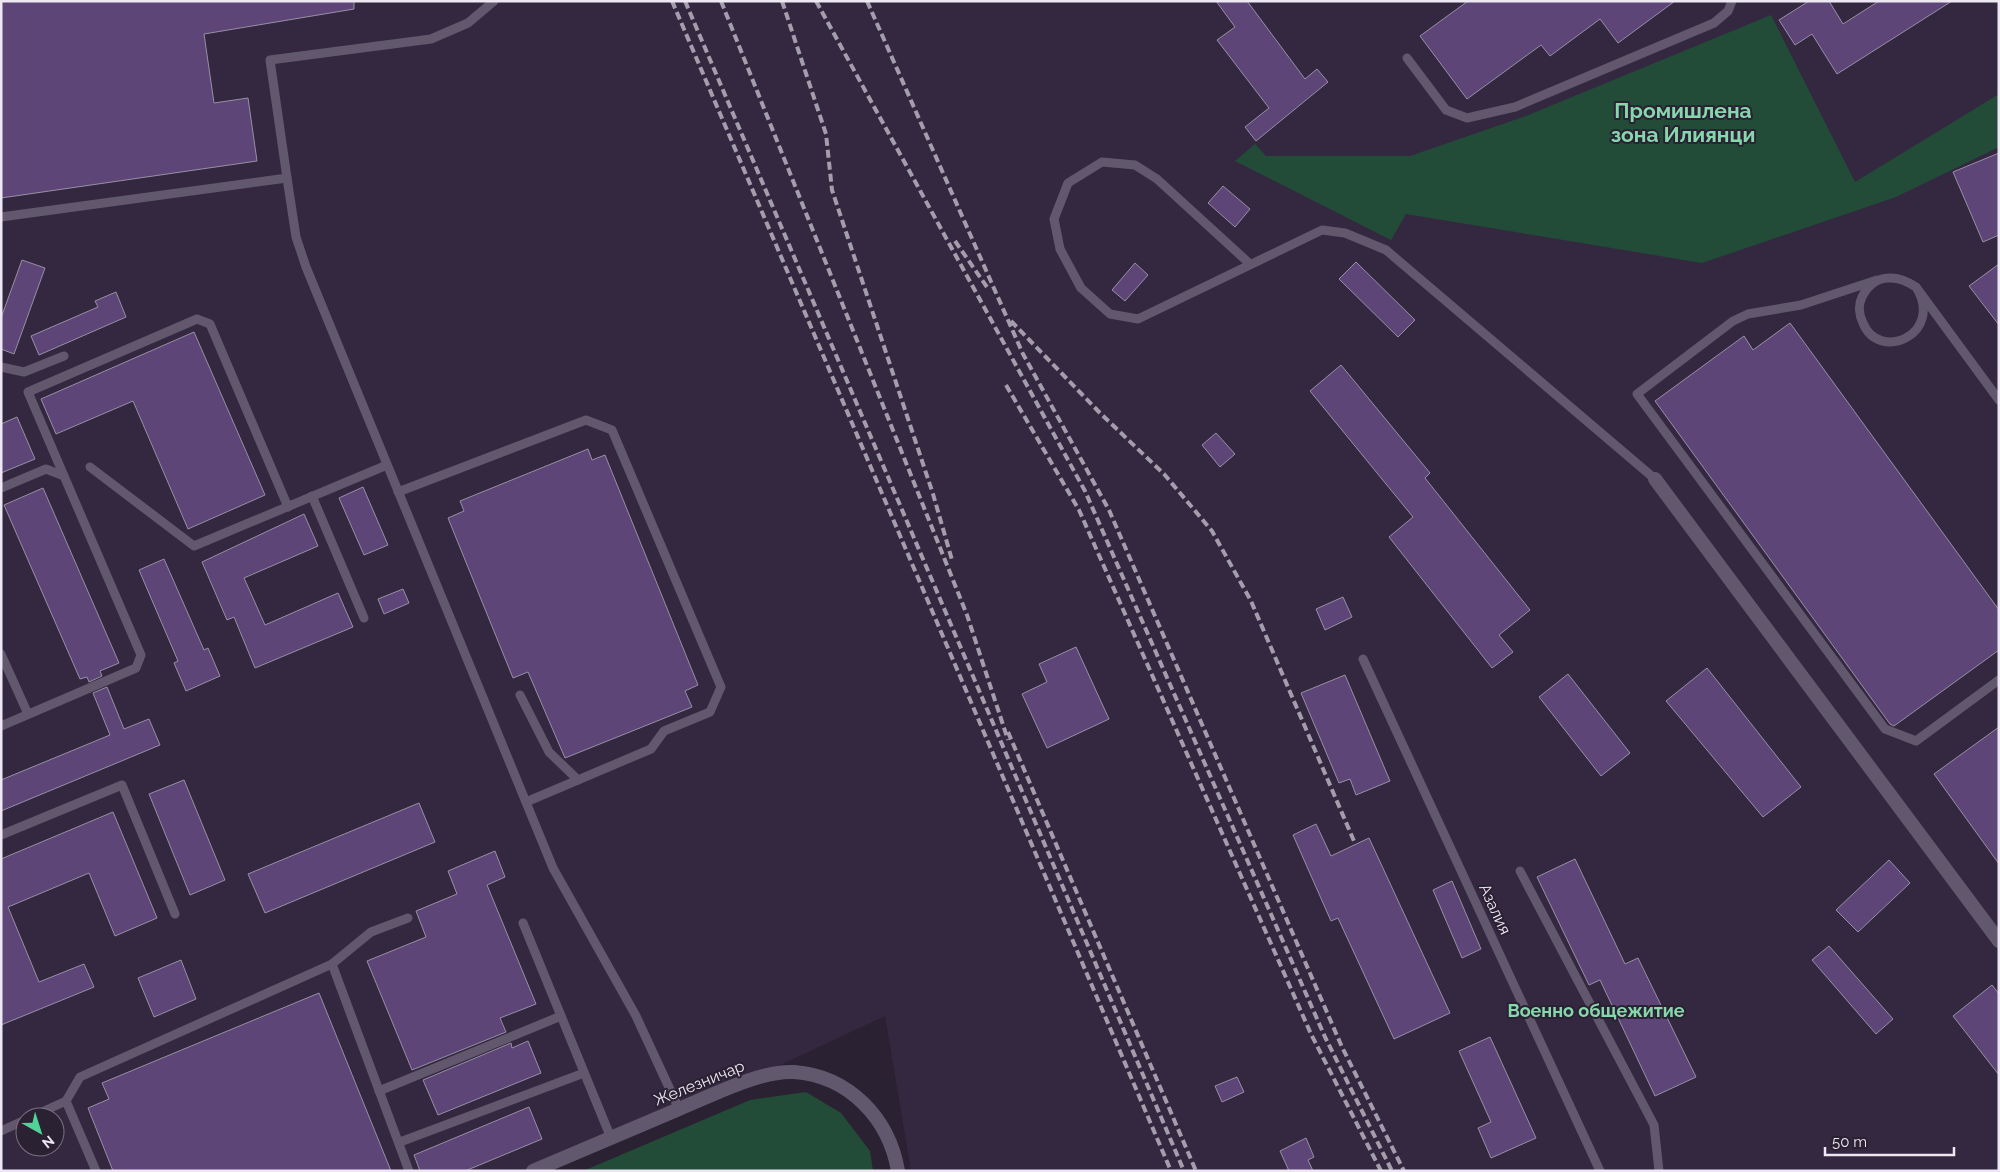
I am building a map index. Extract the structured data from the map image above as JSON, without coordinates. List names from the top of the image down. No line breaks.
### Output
{"streets":{"street":["Железничар"],"lane":["Азалия"]},"districts":["Промишлена зона Илиянци","Военно общежитие"],"scale_bar":"50 m","north":"bottom right"}
